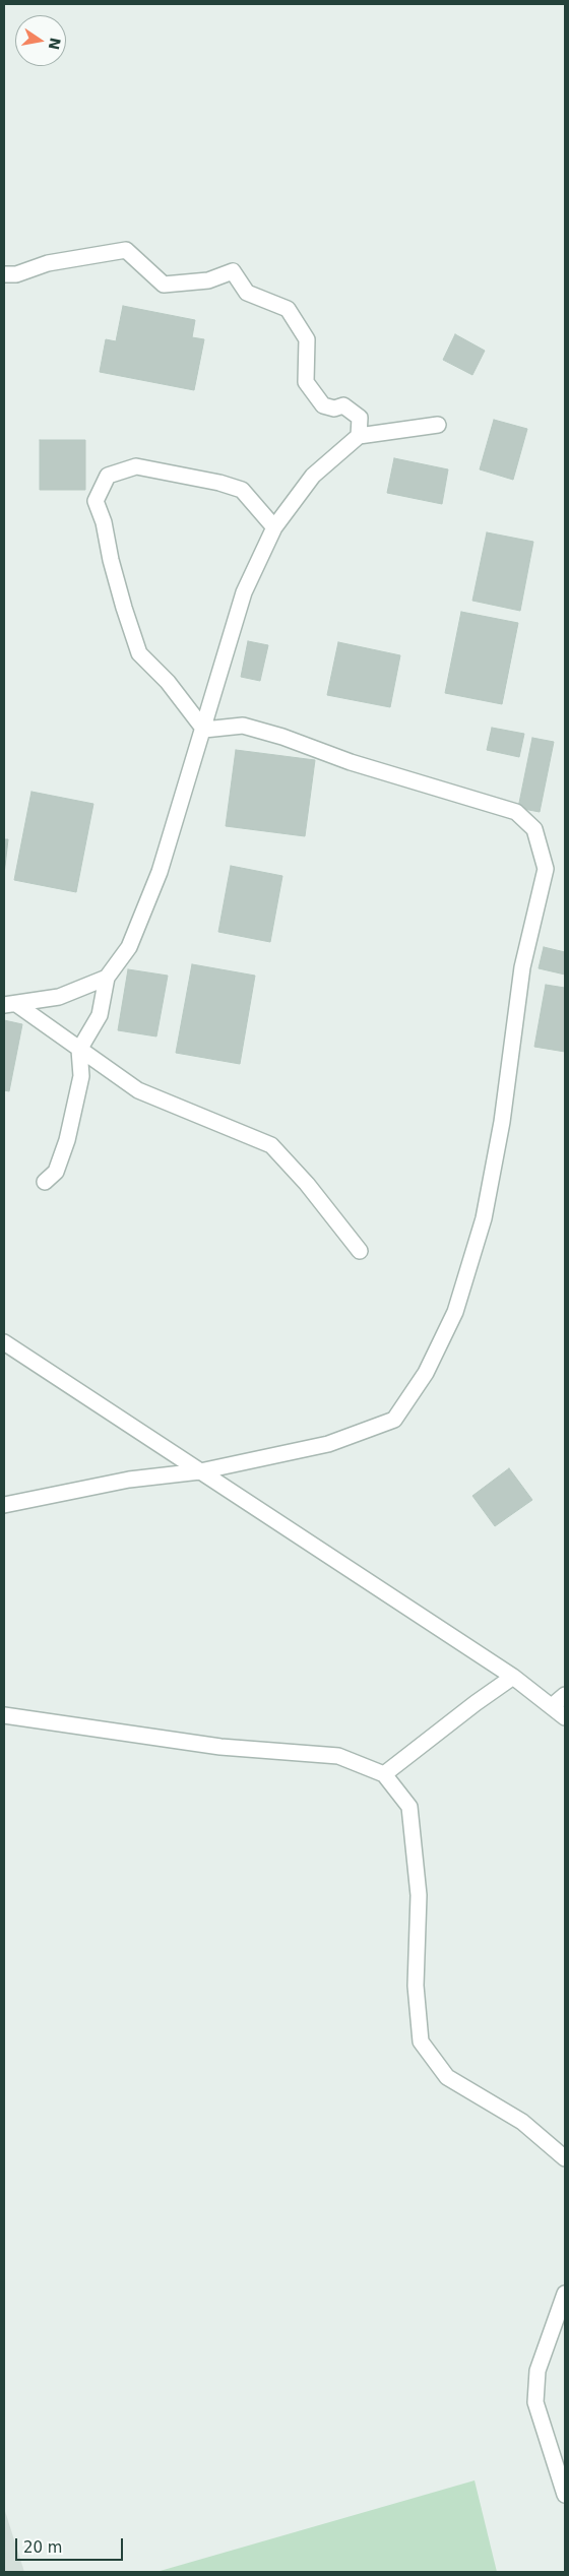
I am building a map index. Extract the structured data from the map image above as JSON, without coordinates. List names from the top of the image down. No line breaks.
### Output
{"scale_bar":"20 m","north":"right"}
